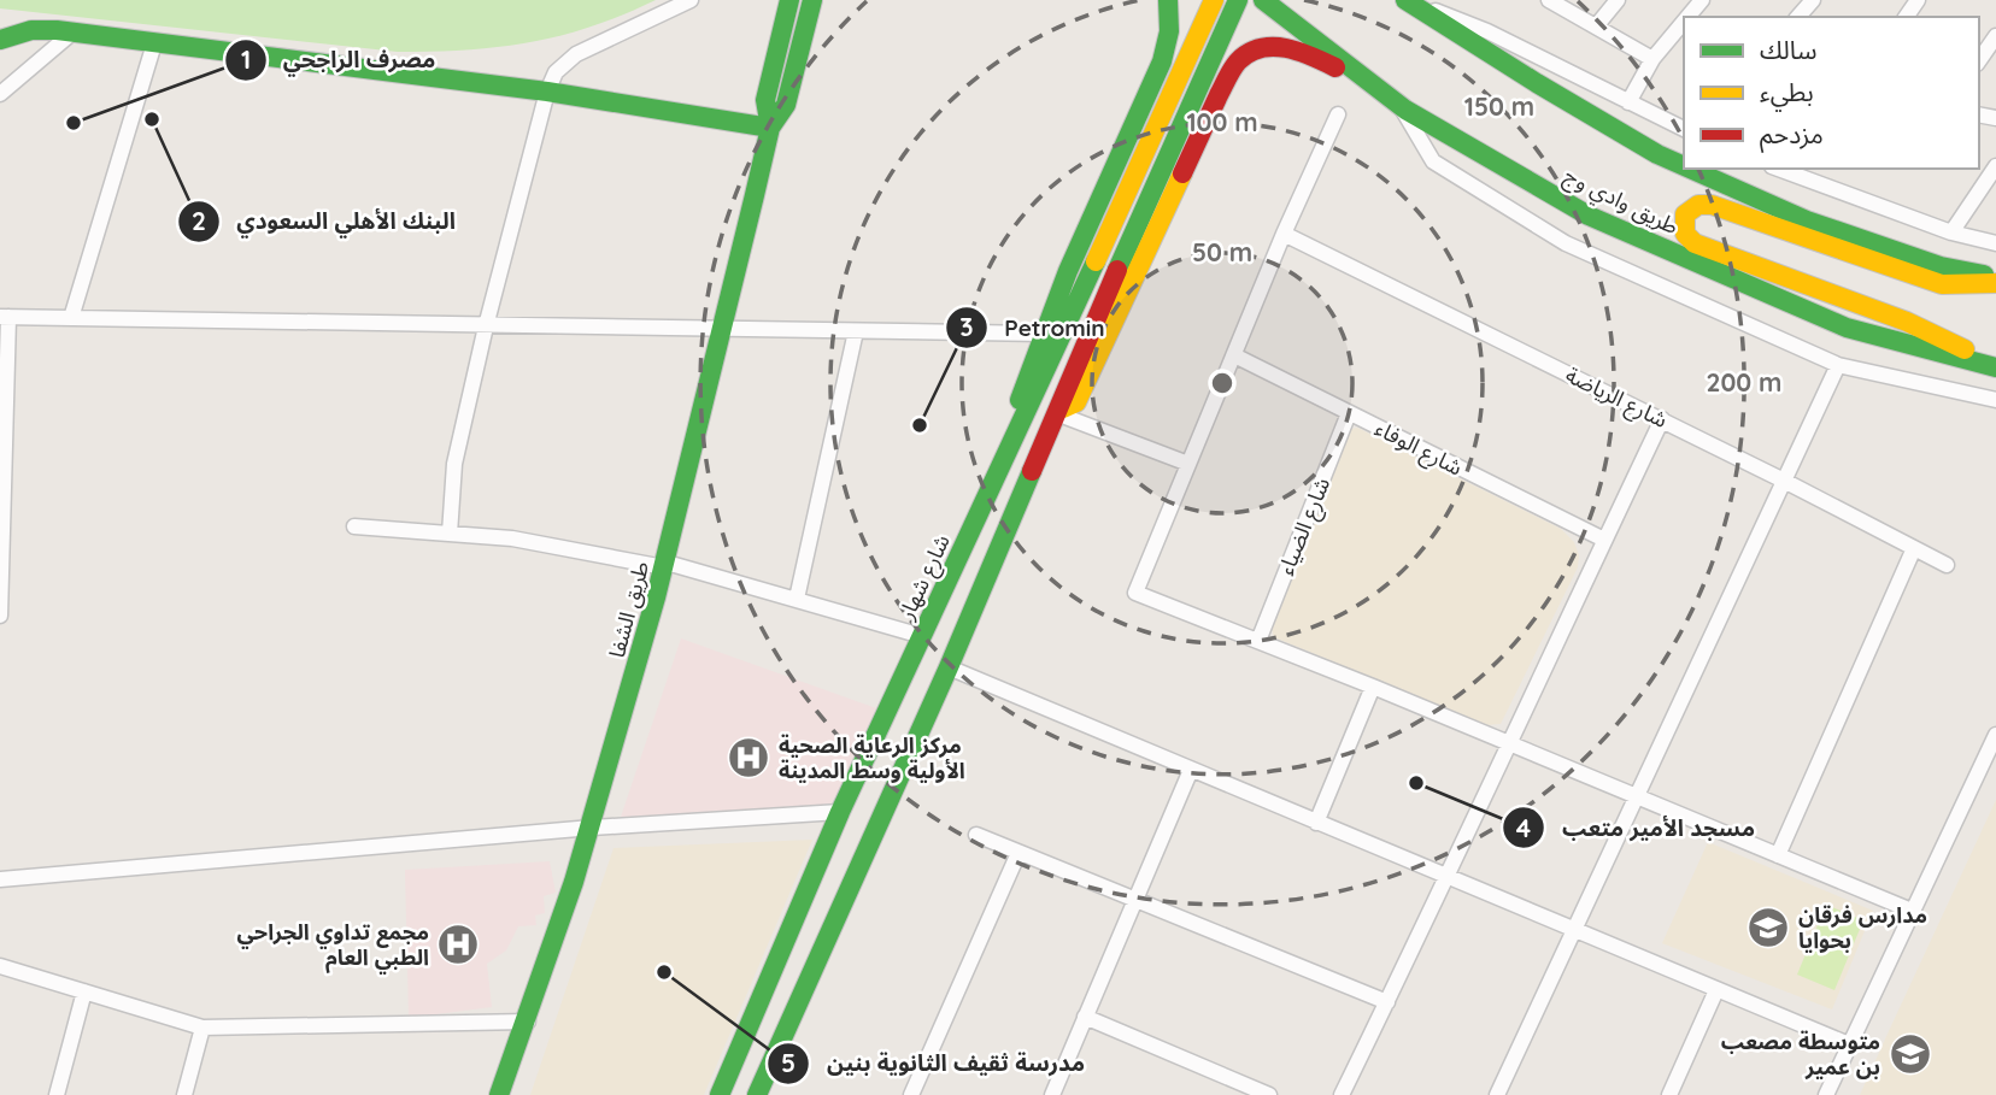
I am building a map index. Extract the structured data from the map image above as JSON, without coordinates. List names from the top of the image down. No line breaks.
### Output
{"streets":{"main road":["طريق وادي وج","شارع شهار","طريق الشفا"],"street":["شارع الرياضة","شارع الوفاء","شارع الضياء"]},"crossings":[["شارع الوفاء","شارع الضياء"]],"places":{"other":["البنك الأهلي السعودي","مصرف الراجحي","Petromin","مسجد الأمير متعب","مدرسة ثقيف الثانوية بنين"],"hospital":["مركز الرعاية الصحية الأولية وسط المدينة","مجمع تداوي الجراحي الطبي العام"],"school or university":["مدارس فرقان بحوايا","متوسطة مصعب بن عمير"]},"legend":["سالك","بطيء","مزدحم"],"rings":["150 m","100 m","50 m","200 m"]}
